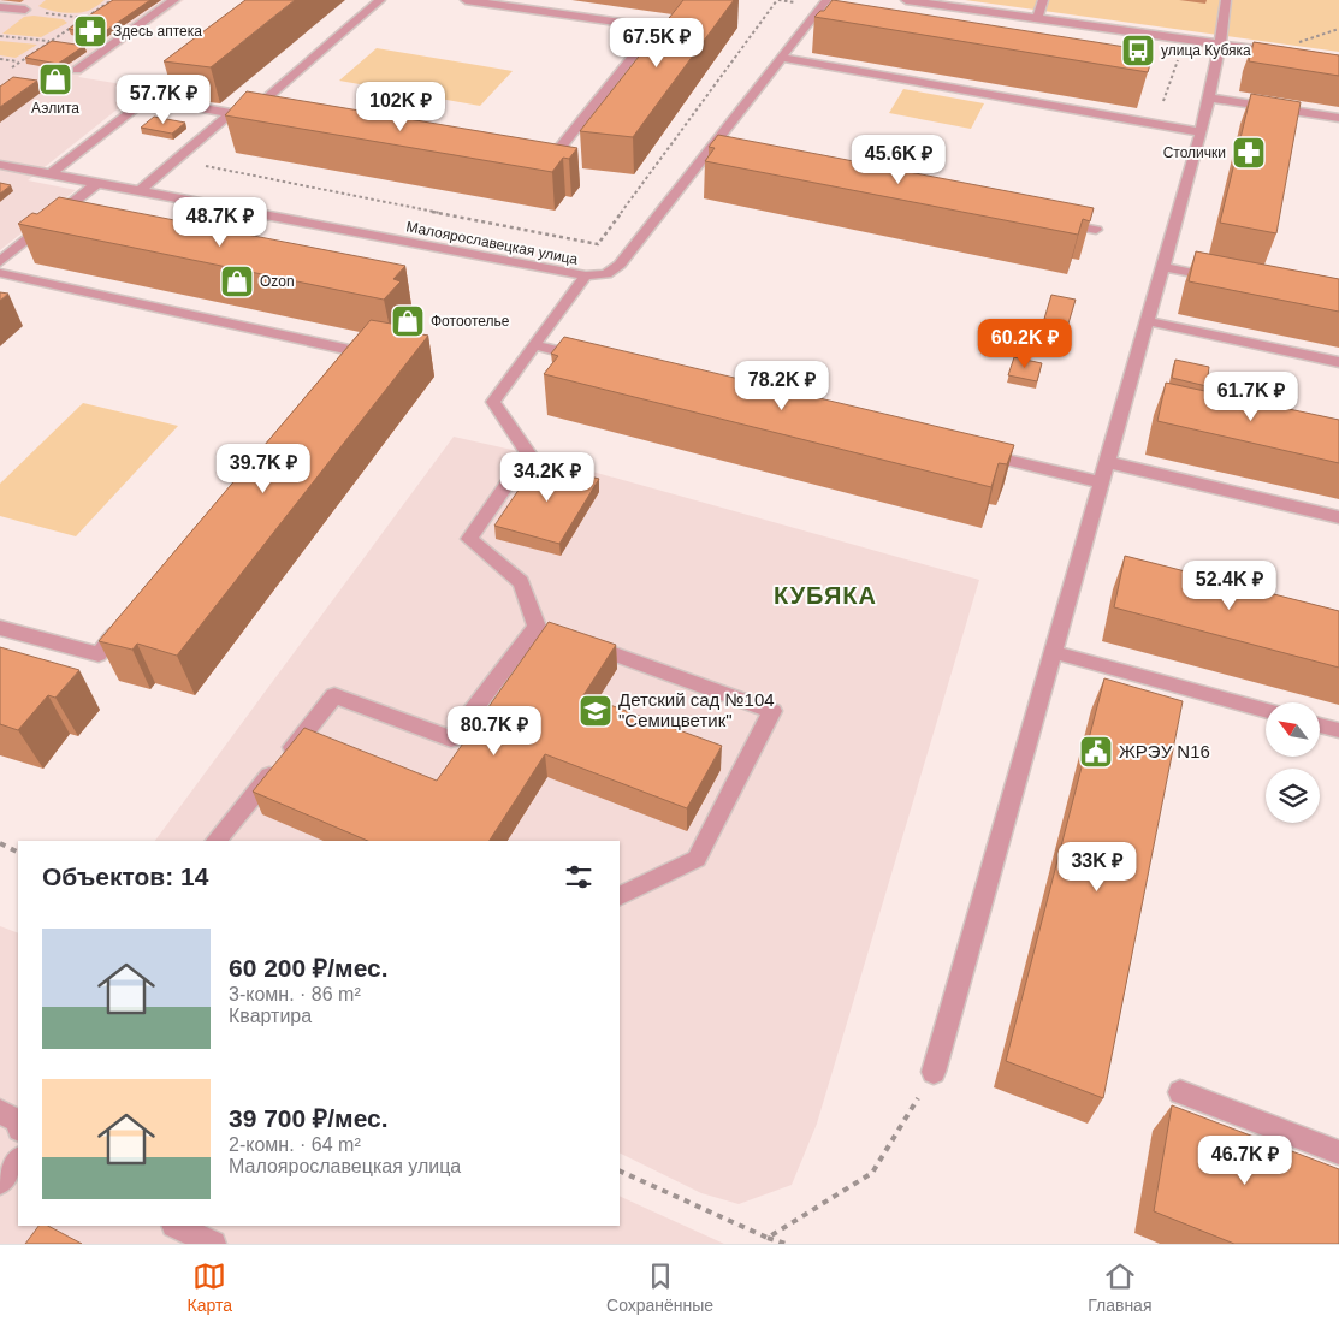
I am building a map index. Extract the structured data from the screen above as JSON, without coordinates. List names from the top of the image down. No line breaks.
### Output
{"streets":{"street":["Малоярославецкая улица"]},"districts":["КУБЯКА"],"places":{"pharmacy":["Здесь аптека","Столички"],"bus stop":["улица Кубяка"],"shop":["Аэлита","Ozon","Фотоотелье"],"school or university":["Детский сад №104 \"Семицветик\""],"public building":["ЖРЭУ N16"]},"north":"top left","page":{"price":["67.5K ₽","57.7K ₽","102K ₽","45.6K ₽","48.7K ₽","60.2K ₽","78.2K ₽","61.7K ₽","39.7K ₽","34.2K ₽","52.4K ₽","80.7K ₽","33K ₽","46.7K ₽"],"heading":"Объектов: 14","list":[{"name":"60 200 ₽/мес.","note":"3-комн. · 86 m² · Квартира"},{"name":"39 700 ₽/мес.","note":"2-комн. · 64 m² · Малоярославецкая улица"}],"tabs":["Карта","Сохранённые","Главная"]}}
